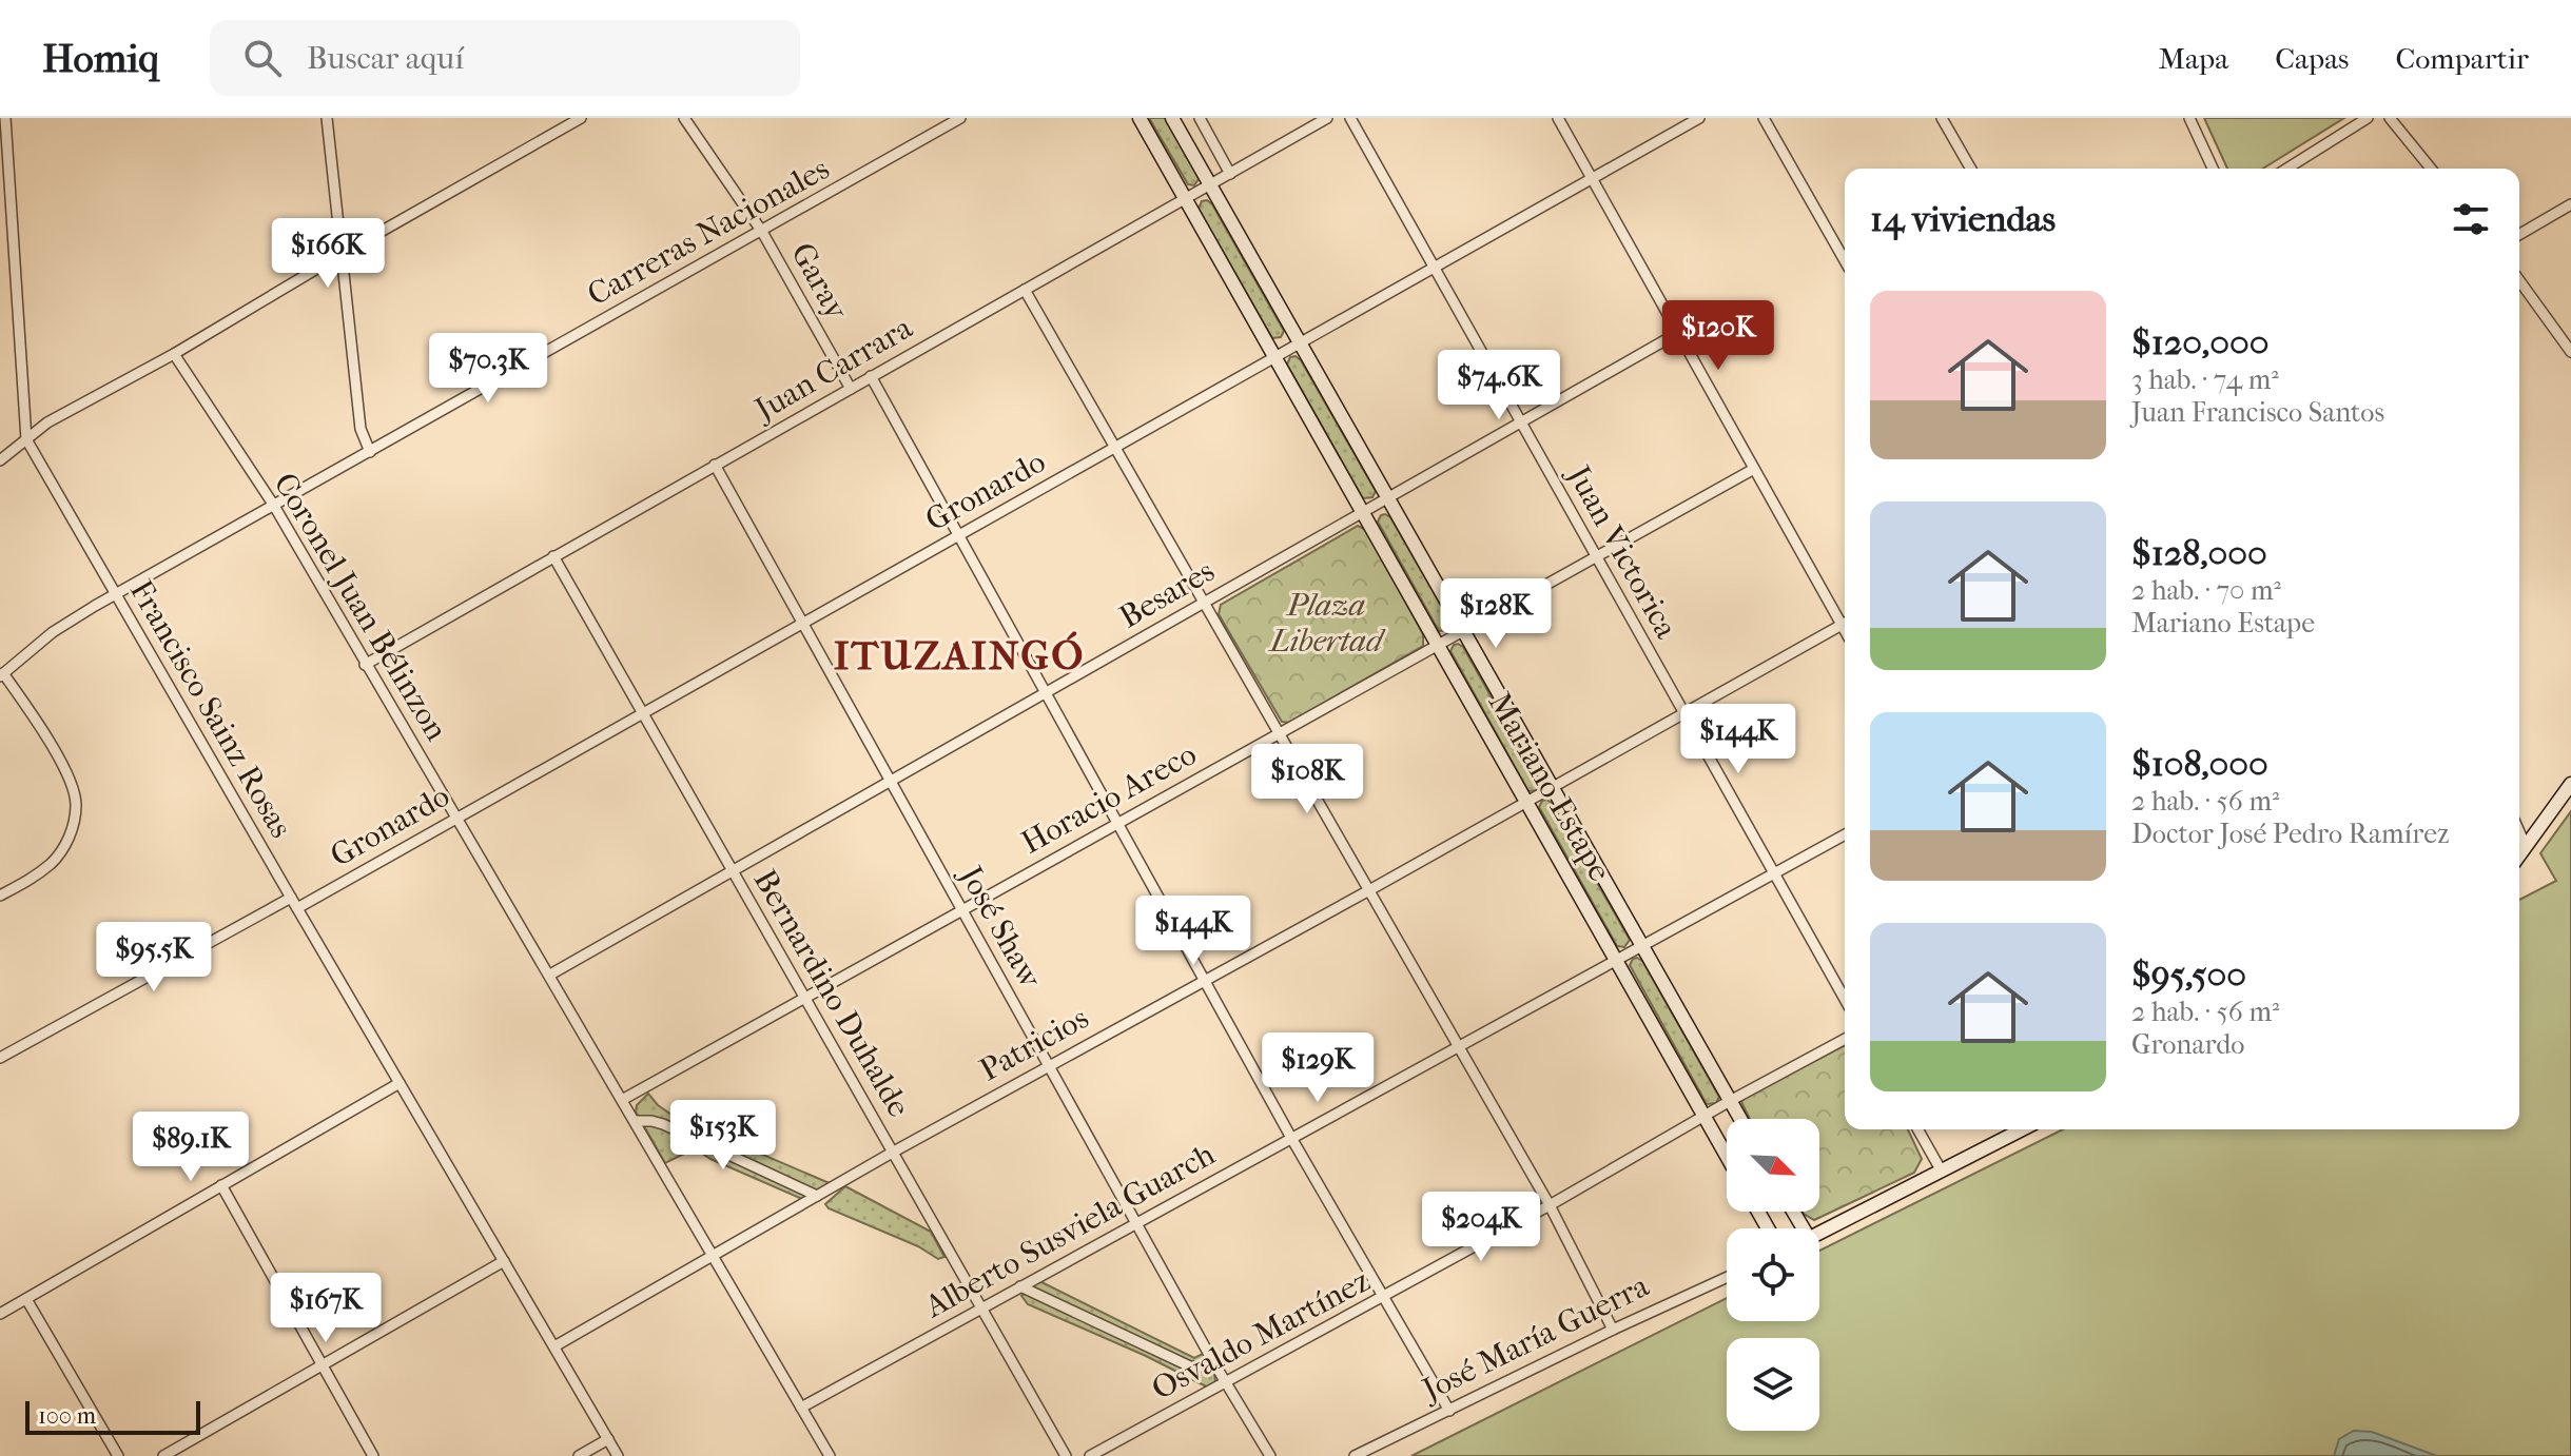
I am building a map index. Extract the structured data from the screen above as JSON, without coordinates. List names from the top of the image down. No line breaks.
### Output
{"streets":{"street":["Carreras Nacionales","Garay","Juan Carrara","Gronardo","Juan Victorica","Besares","Coronel Juan Bélinzon","Francisco Sainz Rosas","Mariano Estape","Horacio Areco","José Shaw","Bernardino Duhalde","Patricios","Alberto Susviela Guarch","Osvaldo Martínez","José María Guerra"]},"crossings":[["Carreras Nacionales","Garay"],["Carreras Nacionales","Coronel Juan Bélinzon"],["Carreras Nacionales","Francisco Sainz Rosas"],["Garay","Juan Carrara"],["Juan Carrara","Coronel Juan Bélinzon"],["Juan Carrara","Mariano Estape"],["Juan Carrara","José Shaw"],["Juan Carrara","Bernardino Duhalde"],["Gronardo","Juan Victorica"],["Gronardo","Coronel Juan Bélinzon"],["Gronardo","Francisco Sainz Rosas"],["Gronardo","Mariano Estape"],["Gronardo","José Shaw"],["Gronardo","Bernardino Duhalde"],["Juan Victorica","Besares"],["Juan Victorica","Horacio Areco"],["Juan Victorica","Patricios"],["Juan Victorica","Alberto Susviela Guarch"],["Besares","Coronel Juan Bélinzon"],["Besares","Mariano Estape"],["Besares","José Shaw"],["Besares","Bernardino Duhalde"],["Coronel Juan Bélinzon","Horacio Areco"],["Coronel Juan Bélinzon","Patricios"],["Coronel Juan Bélinzon","Alberto Susviela Guarch"],["Francisco Sainz Rosas","Patricios"],["Mariano Estape","Horacio Areco"],["Mariano Estape","Patricios"],["Mariano Estape","Alberto Susviela Guarch"],["Mariano Estape","Osvaldo Martínez"],["Horacio Areco","José Shaw"],["Horacio Areco","Bernardino Duhalde"],["José Shaw","Patricios"],["José Shaw","Alberto Susviela Guarch"],["José Shaw","Osvaldo Martínez"],["Bernardino Duhalde","Patricios"],["Bernardino Duhalde","Alberto Susviela Guarch"]],"districts":["ITUZAINGÓ"],"parks":["Plaza Libertad"],"scale_bar":"100 m","north":"bottom right","page":{"header":"Homiq","search":"Buscar aquí","nav":["Mapa","Capas","Compartir"],"heading":"14 viviendas","price":["$166K","$120K","$70.3K","$74.6K","$128K","$144K","$108K","$144K","$95.5K","$129K","$153K","$89.1K","$204K","$167K"],"list":[{"name":"$120,000","note":"3 hab. · 74 m² · Juan Francisco Santos"},{"name":"$128,000","note":"2 hab. · 70 m² · Mariano Estape"},{"name":"$108,000","note":"2 hab. · 56 m² · Doctor José Pedro Ramírez"},{"name":"$95,500","note":"2 hab. · 56 m² · Gronardo"}],"scale":"100 m"}}
